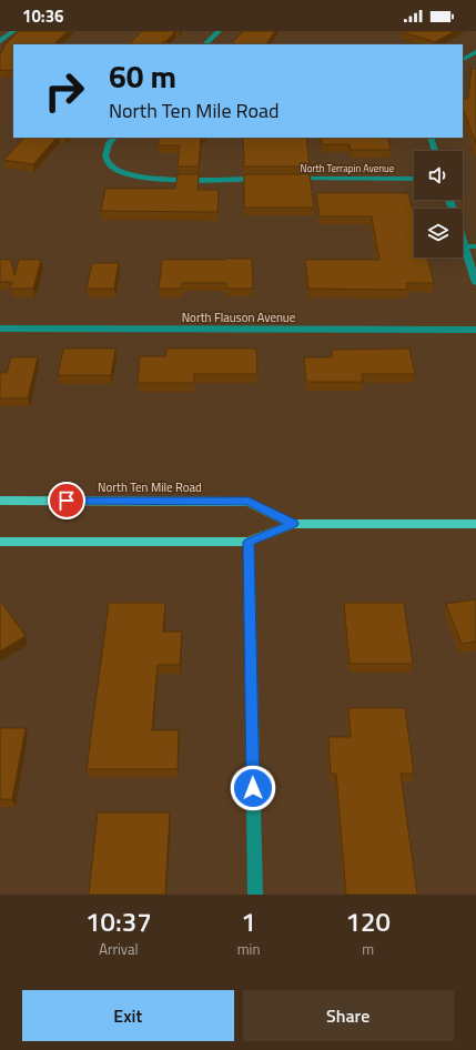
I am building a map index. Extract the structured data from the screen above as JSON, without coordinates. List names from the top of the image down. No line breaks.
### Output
{"streets":{"main road":["North Ten Mile Road"],"street":["North Terrapin Avenue","North Flauson Avenue"]},"page":{"status":"10:36","turn":["60 m","North Ten Mile Road"],"eta":["10:37","Arrival","1","min","120","m"],"buttons":["Exit","Share"]}}
